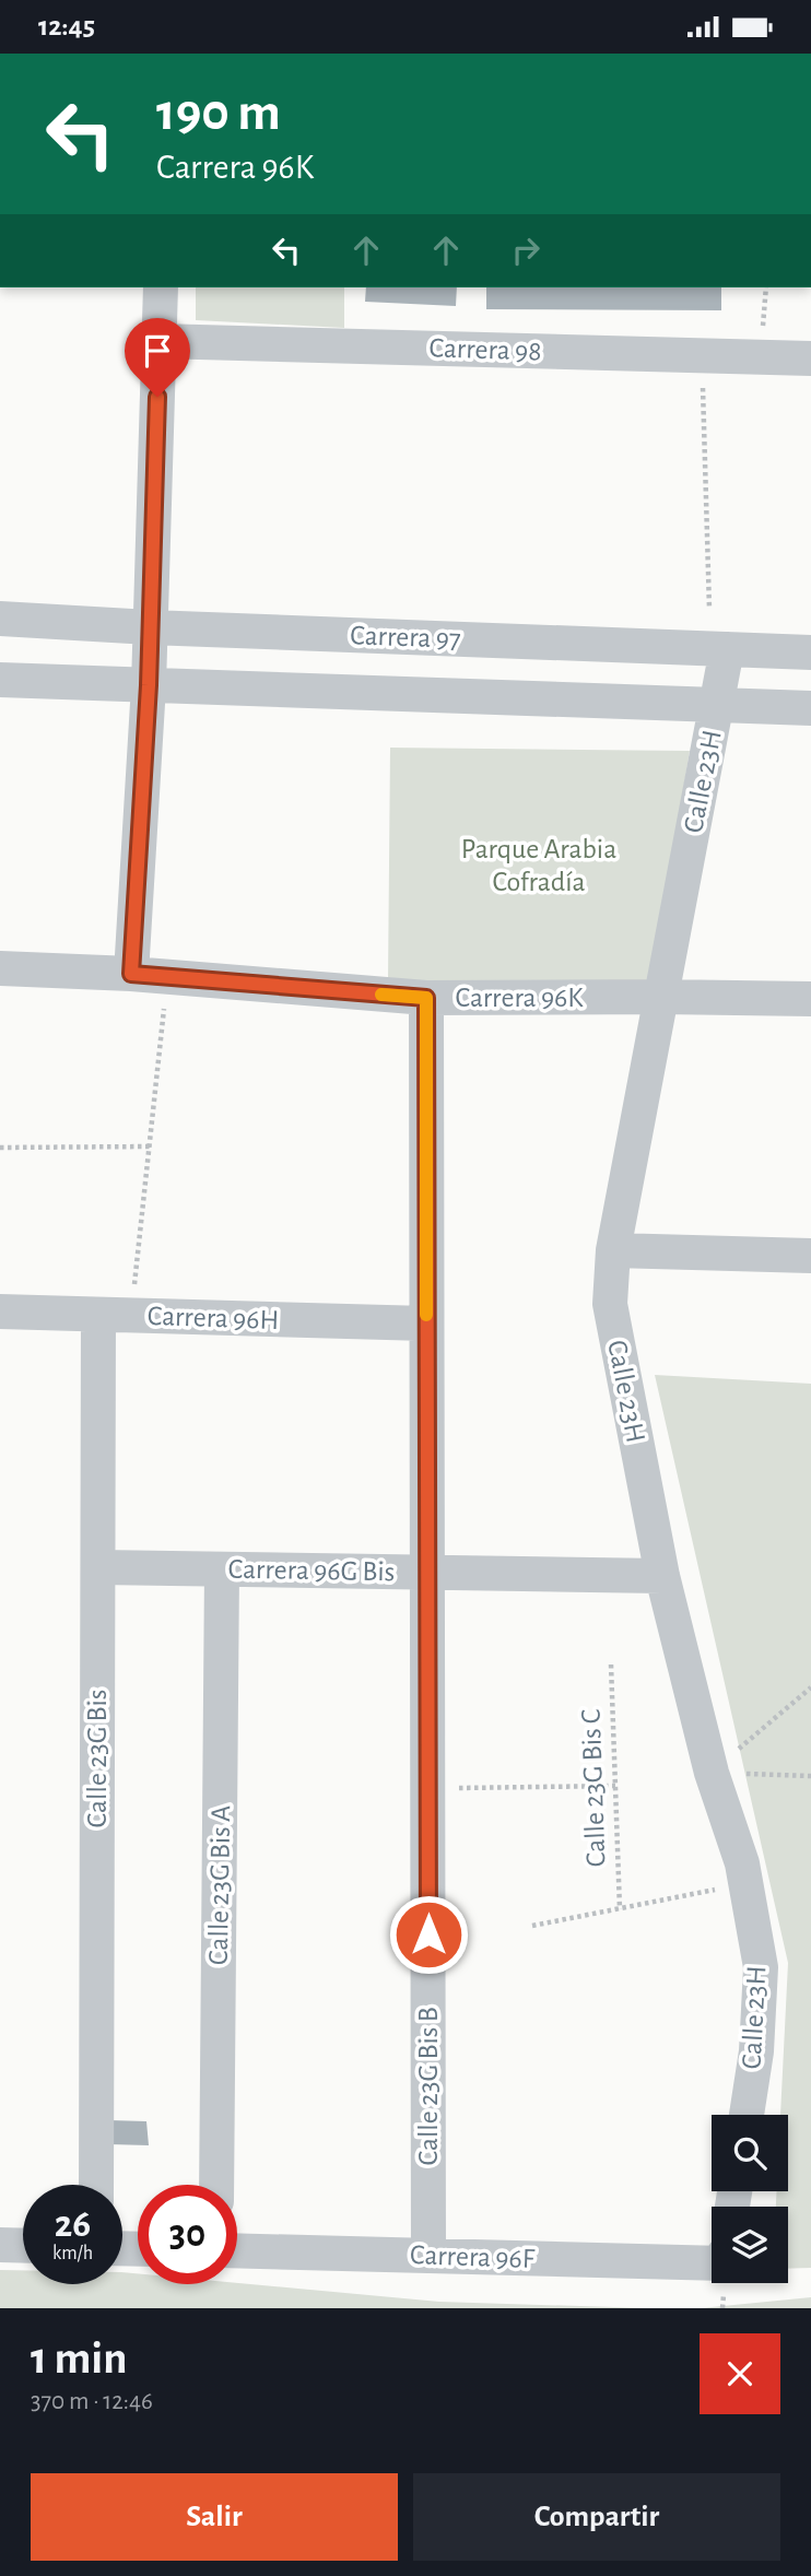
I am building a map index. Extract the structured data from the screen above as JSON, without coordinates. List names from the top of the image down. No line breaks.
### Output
{"streets":{"street":["Carrera 98","Carrera 97","Calle 23H","Carrera 96K","Carrera 96H","Carrera 96G Bis","Calle 23G Bis","Calle 23G Bis A","Calle 23G Bis B","Carrera 96F"],"path":["Calle 23G Bis C"]},"crossings":[["Carrera 97","Calle 23H"],["Calle 23H","Carrera 96K"],["Calle 23H","Carrera 96G Bis"],["Carrera 96K","Calle 23G Bis B"],["Carrera 96H","Calle 23G Bis"],["Carrera 96H","Calle 23G Bis B"],["Carrera 96G Bis","Calle 23G Bis"],["Carrera 96G Bis","Calle 23G Bis A"],["Carrera 96G Bis","Calle 23G Bis B"],["Calle 23G Bis B","Carrera 96F"]],"parks":["Parque Arabia Cofradía"],"page":{"status":"12:45","turn":["190 m","Carrera 96K"],"speed":"26 km/h","limit":"30","heading":["1 min","370 m · 12:46"],"buttons":["Salir","Compartir"]}}
